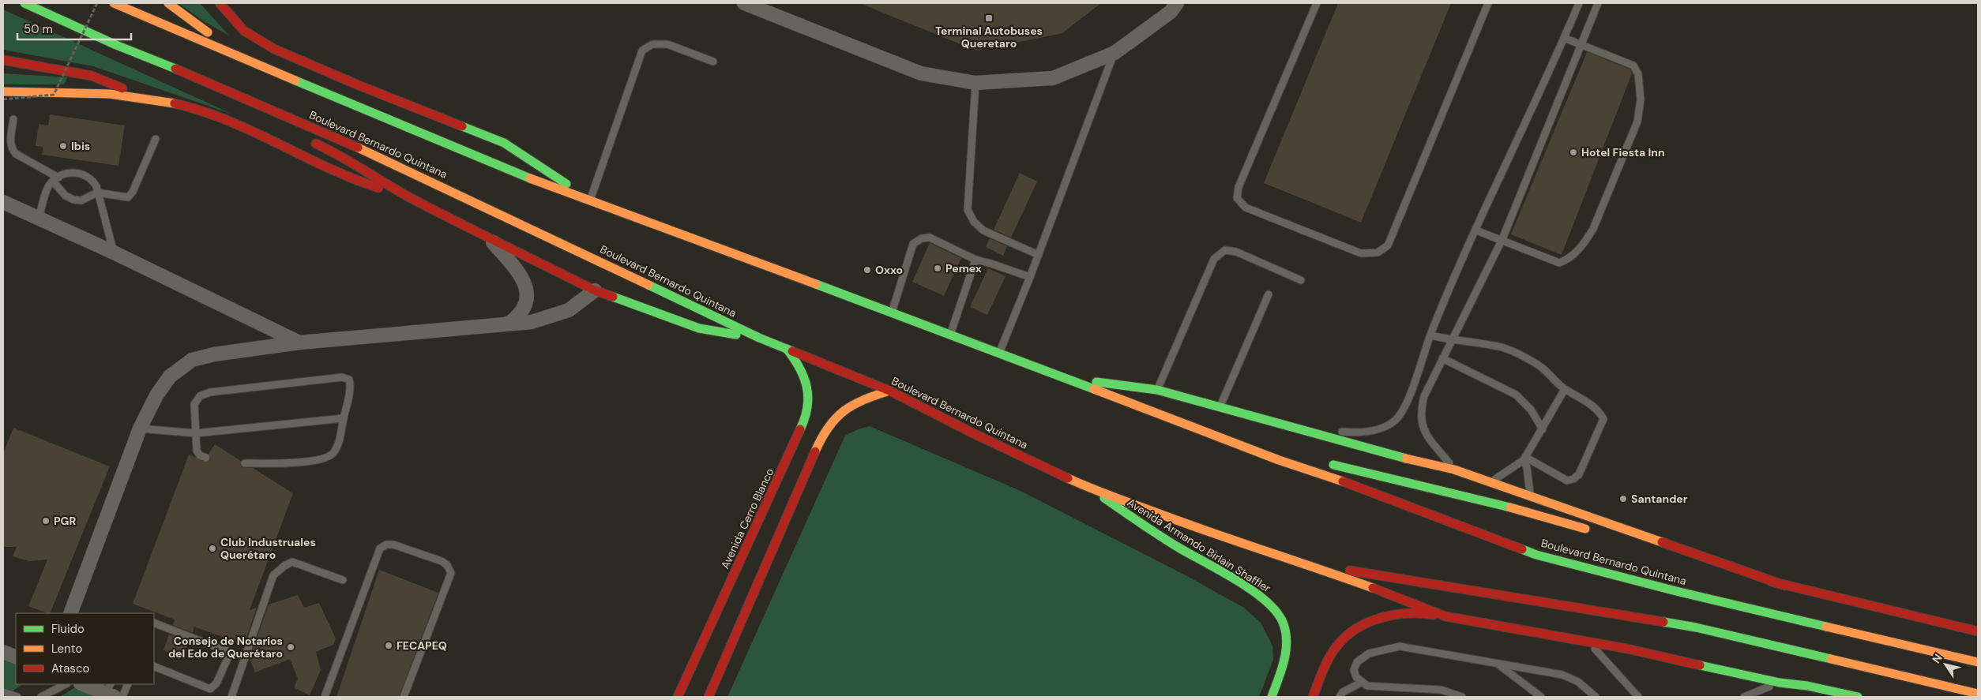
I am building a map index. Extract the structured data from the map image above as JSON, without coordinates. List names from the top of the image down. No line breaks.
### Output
{"streets":{"main road":["Boulevard Bernardo Quintana","Avenida Cerro Blanco","Avenida Armando Birlain Shaffler"]},"crossings":[["Boulevard Bernardo Quintana","Avenida Cerro Blanco"],["Boulevard Bernardo Quintana","Avenida Armando Birlain Shaffler"]],"places":{"transit":["Terminal Autobuses Queretaro"],"other":["Ibis","Hotel Fiesta Inn","Pemex","Oxxo","Santander","PGR","Club Industruales Querétaro","FECAPEQ","Consejo de Notarios del Edo de Querétaro"]},"legend":["Fluido","Lento","Atasco"],"scale_bar":"50 m","north":"top left"}
